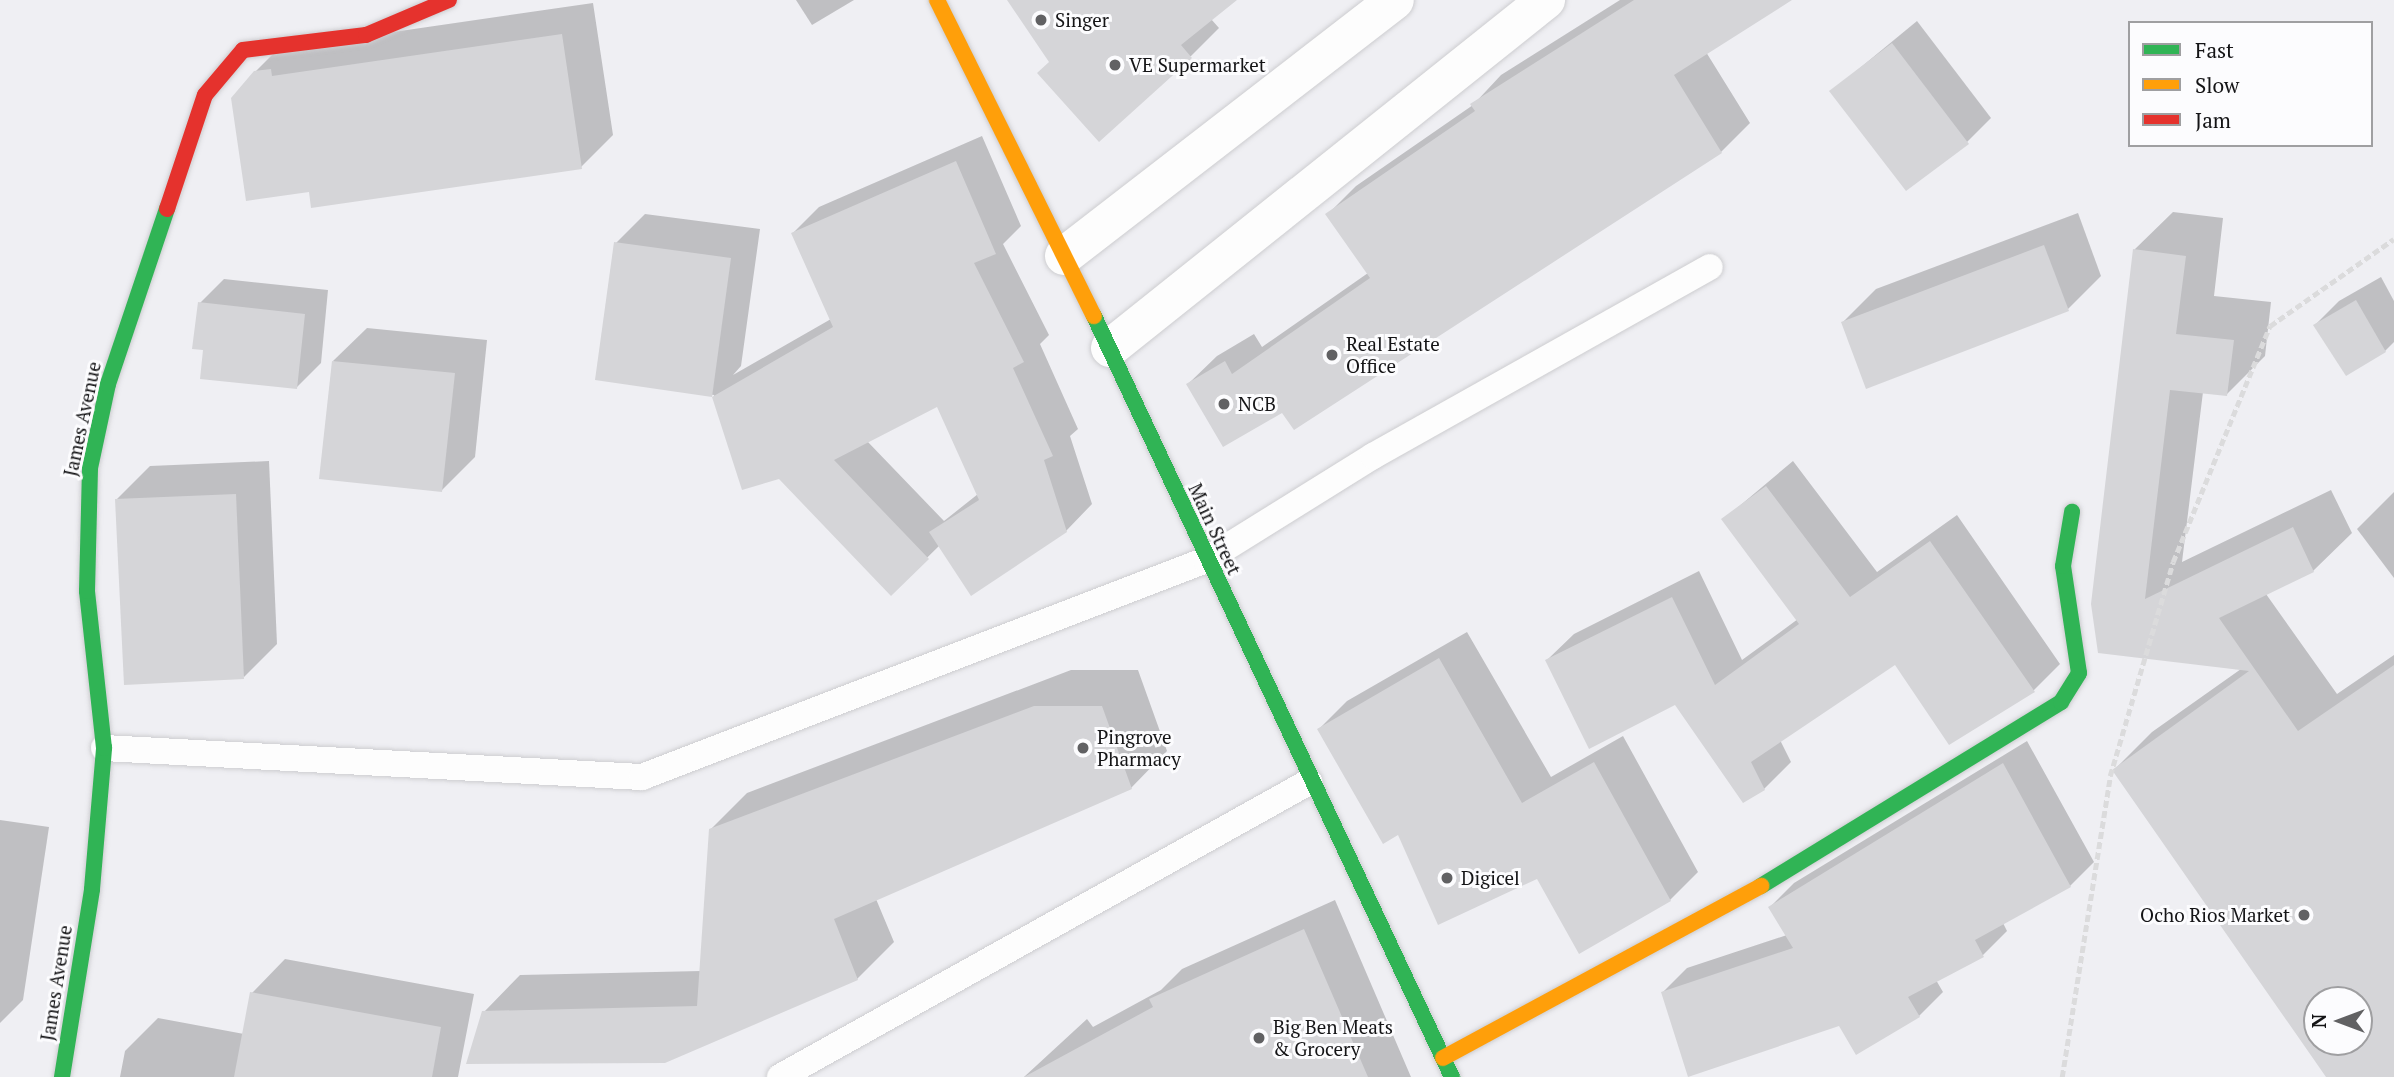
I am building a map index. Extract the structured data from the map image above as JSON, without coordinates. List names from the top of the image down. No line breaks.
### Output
{"streets":{"street":["James Avenue","Main Street"]},"places":["Singer","VE Supermarket","Real Estate Office","NCB","Pingrove Pharmacy","Digicel","Ocho Rios Market","Big Ben Meats & Grocery"],"legend":["Fast","Slow","Jam"],"north":"left"}
